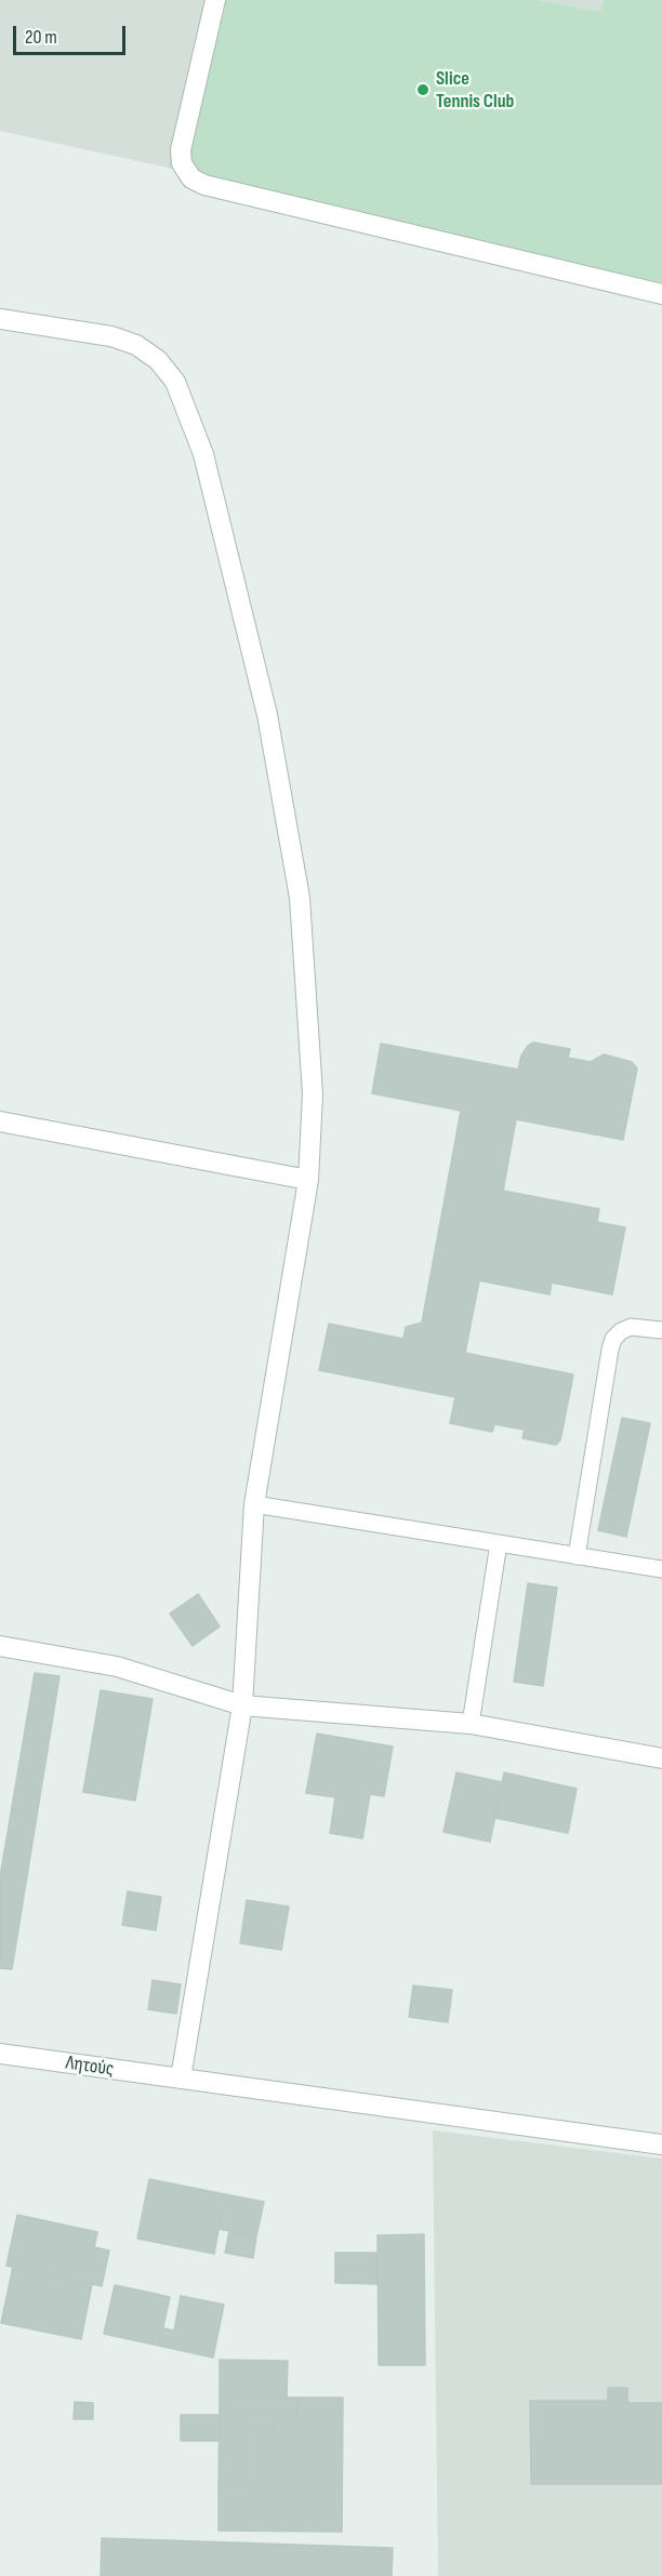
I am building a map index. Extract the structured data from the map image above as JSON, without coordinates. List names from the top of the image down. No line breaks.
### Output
{"streets":{"street":["Λητούς"]},"places":["Slice Tennis Club"],"scale_bar":"20 m"}
